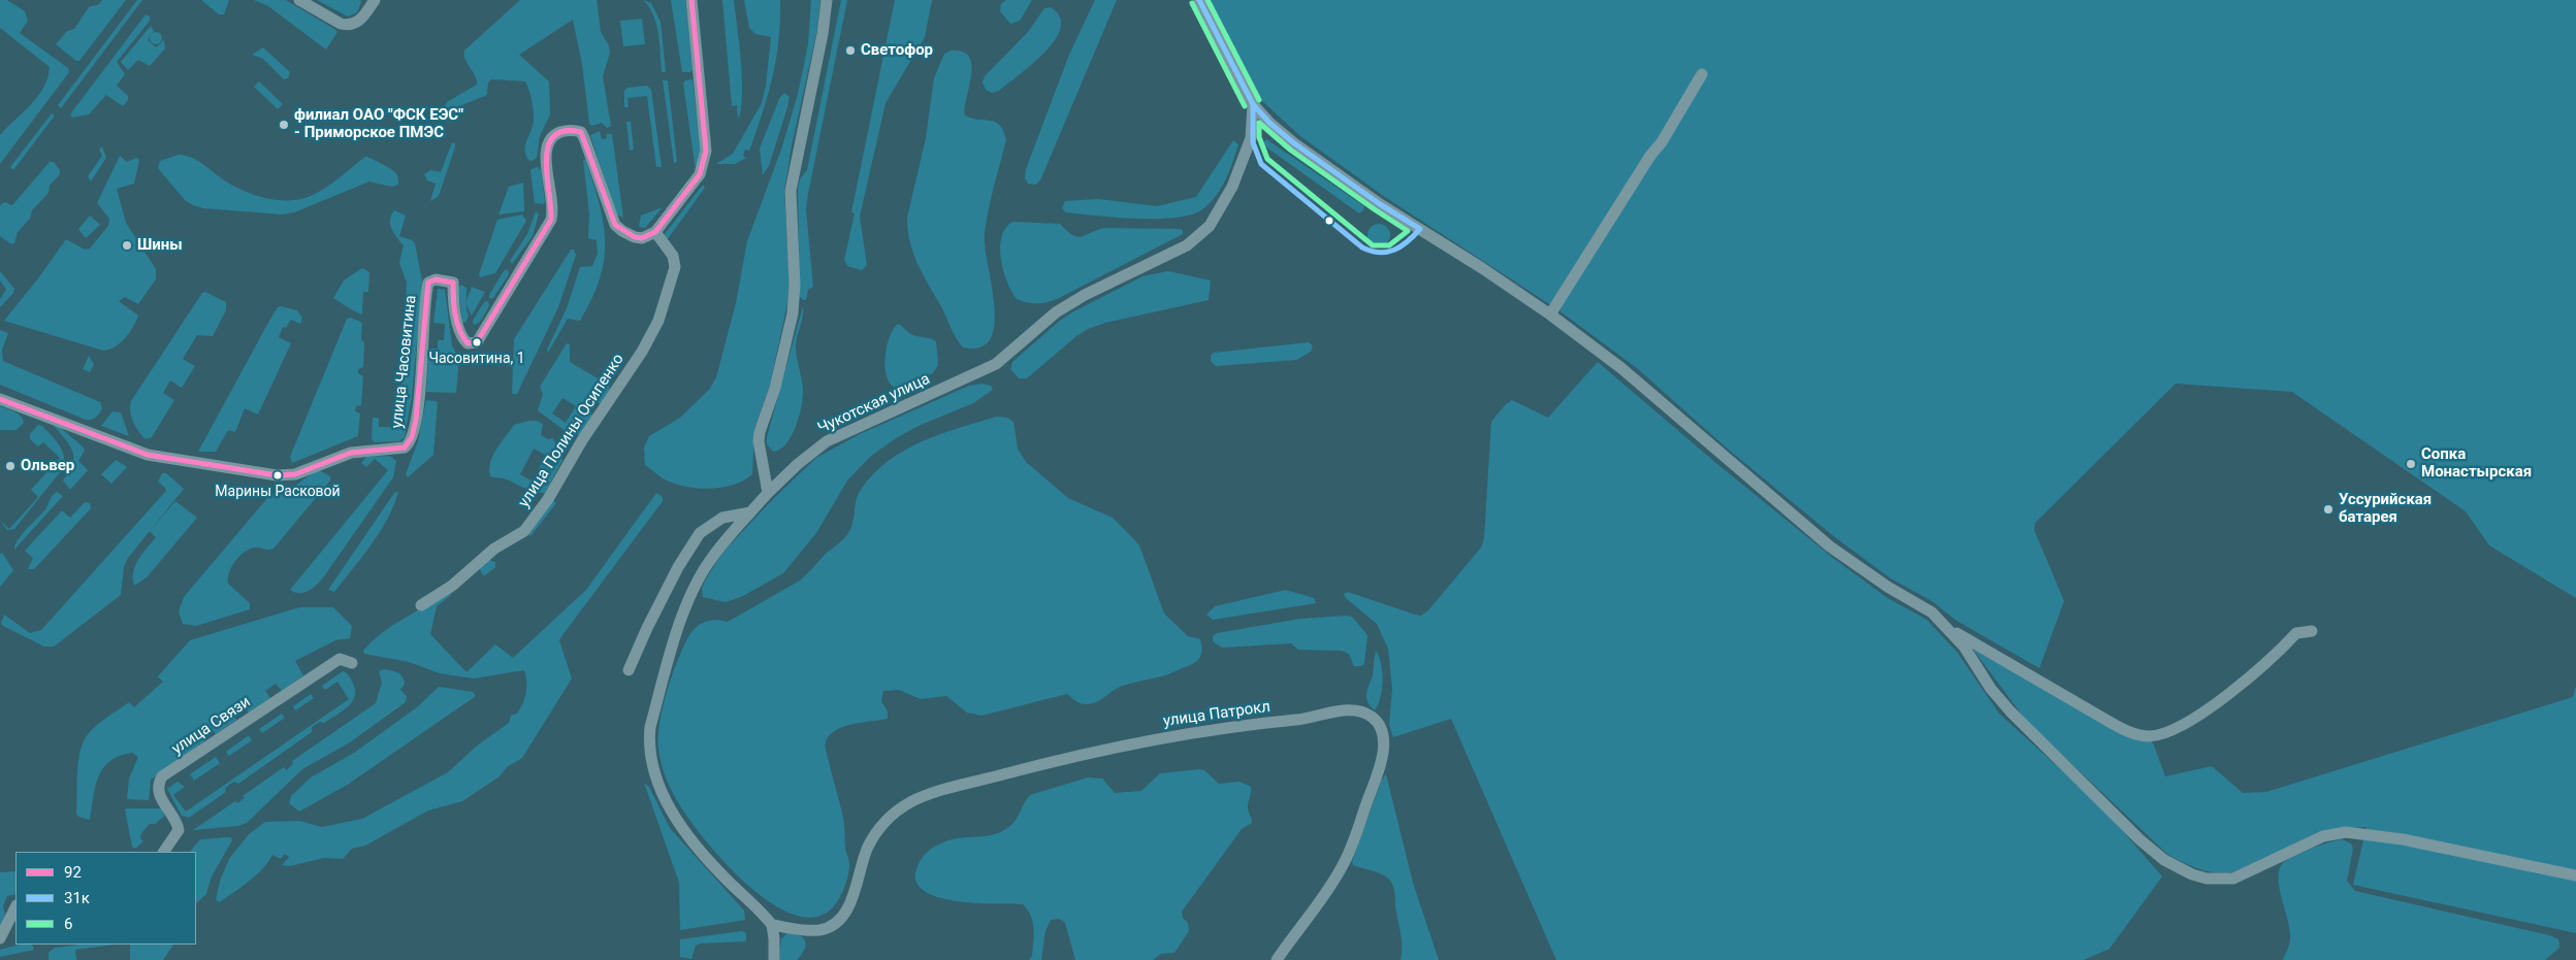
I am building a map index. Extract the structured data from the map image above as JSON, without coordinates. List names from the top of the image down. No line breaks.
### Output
{"streets":{"street":["улица Часовитина","Чукотская улица","улица Полины Осипенко","улица Патрокл","улица Связи"]},"crossings":[["улица Часовитина","улица Полины Осипенко"],["Чукотская улица","улица Патрокл"]],"places":["Светофор","филиал ОАО \"ФСК ЕЭС\" - Приморское ПМЭС","Шины","Часовитина, 1","Сопка Монастырская","Ольвер","Марины Расковой","Уссурийская батарея"],"lines":["transit line 92","transit line 31к","transit line 6"],"legend":["92","31к","6"]}
